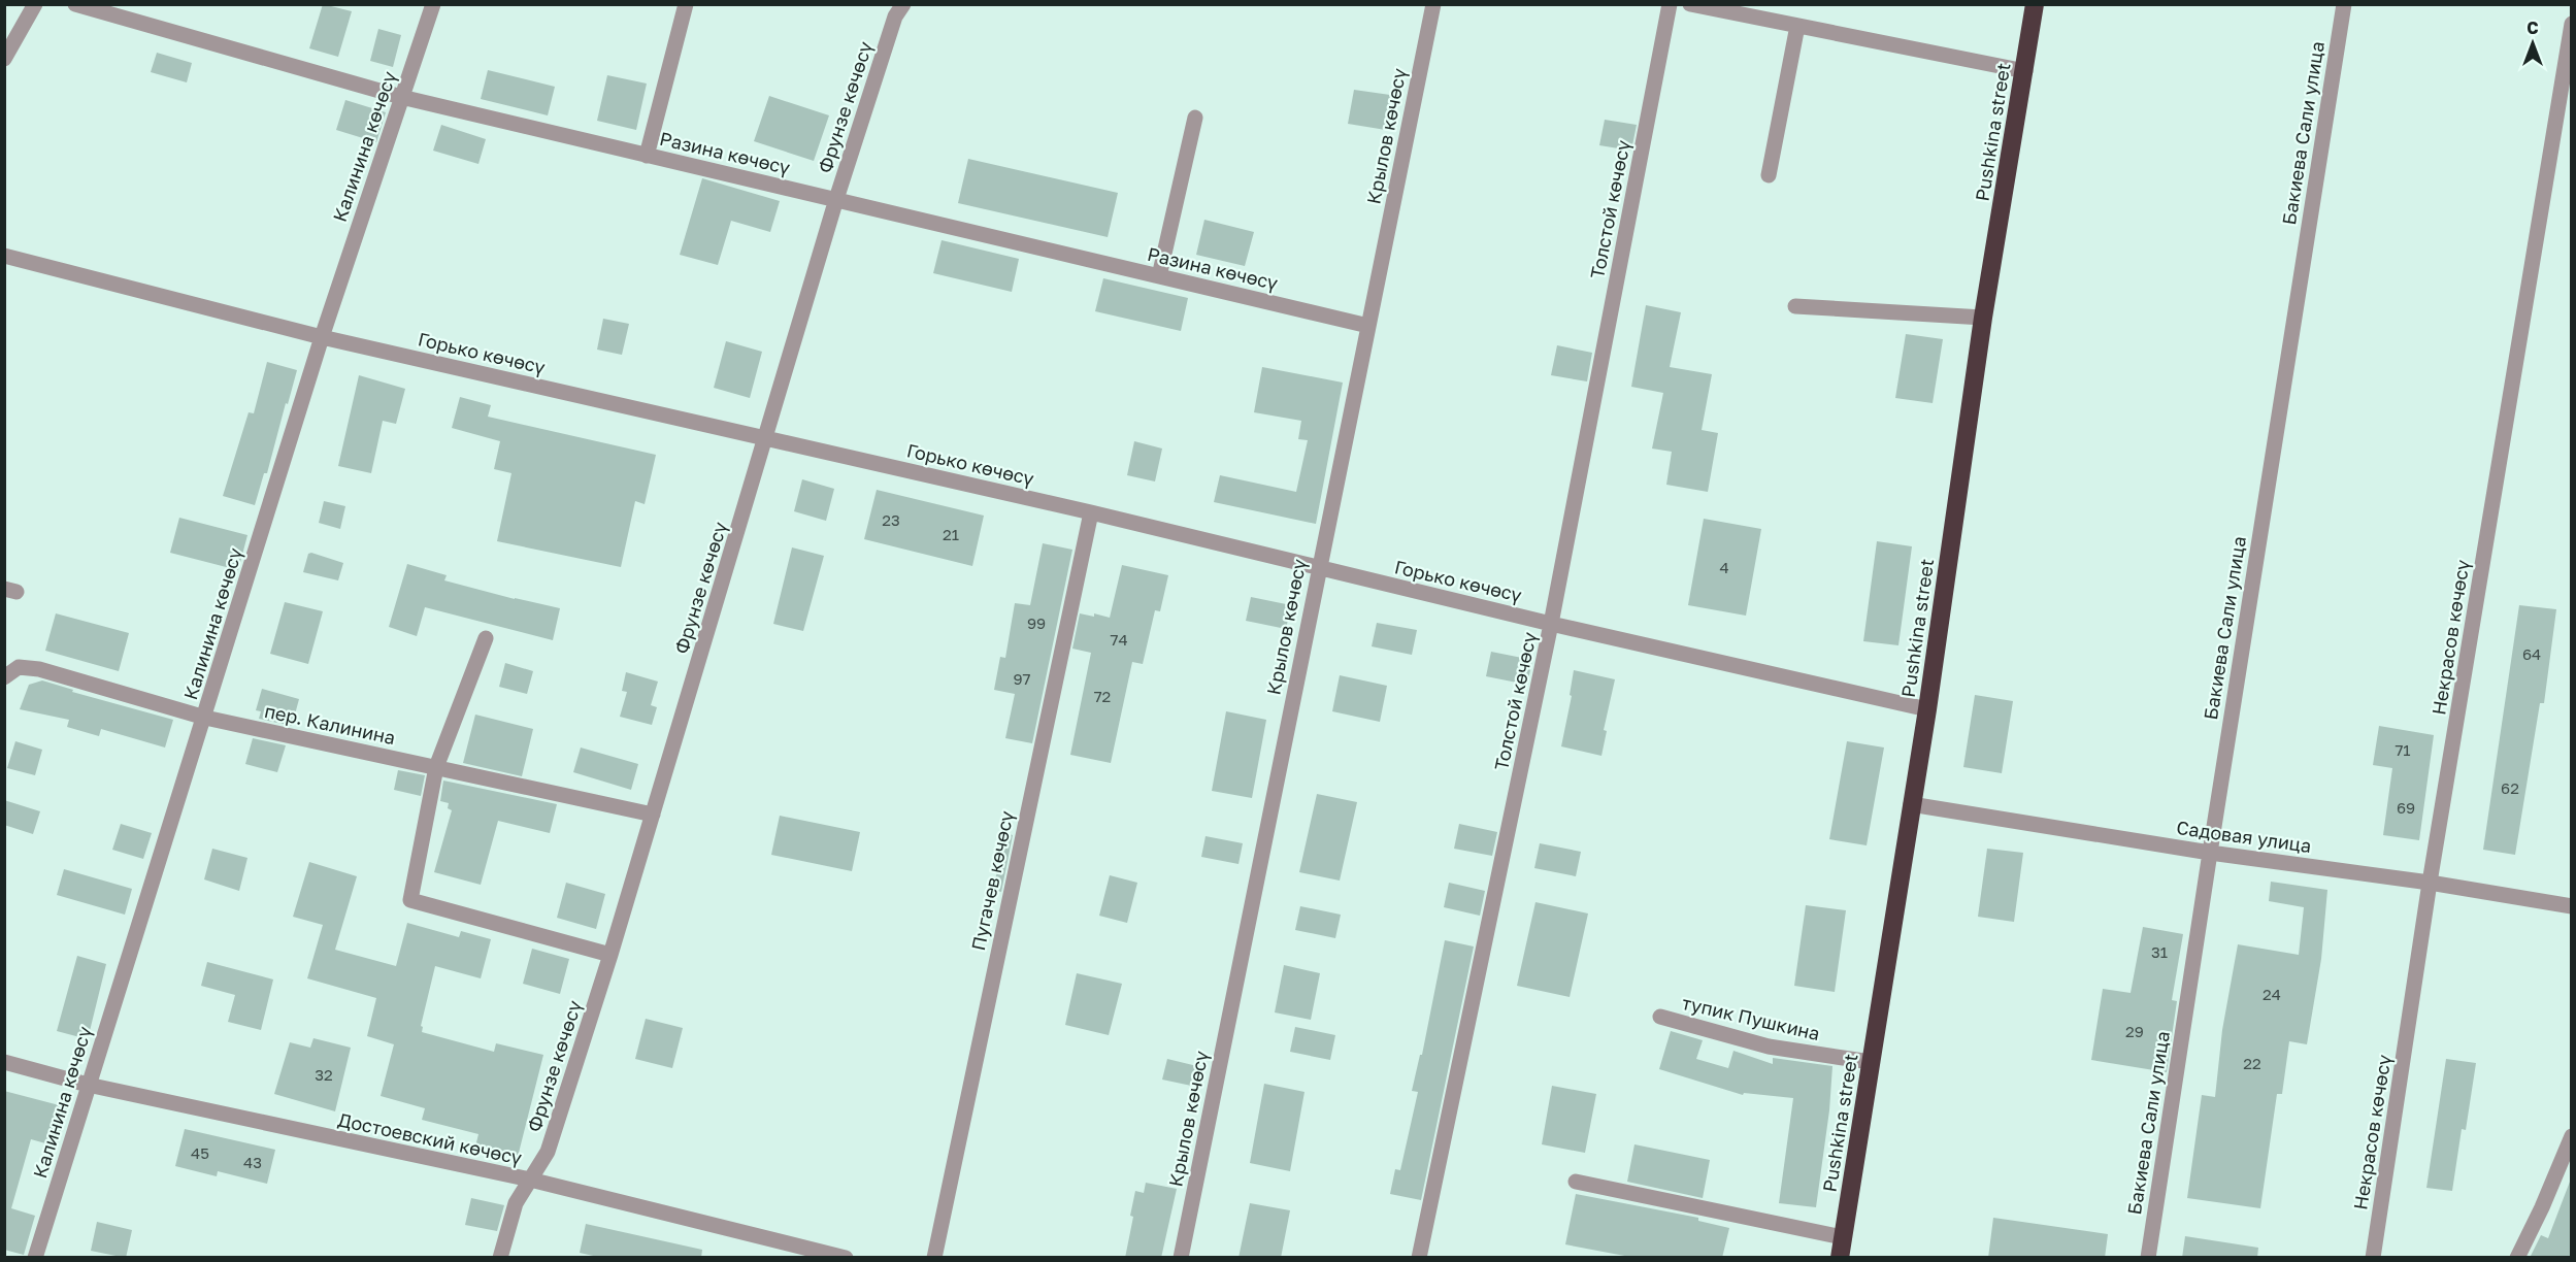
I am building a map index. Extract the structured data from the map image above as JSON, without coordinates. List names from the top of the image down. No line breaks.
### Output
{"streets":{"highway":["Pushkina street"],"street":["Фрунзе көчөсү","Бакиева Сали улица","Крылов көчөсү","Калинина көчөсү","Разина көчөсү","Толстой көчөсү","Горько көчөсү","Некрасов көчөсү","пер. Калинина","Садовая улица","Пугачев көчөсү","тупик Пушкина","Достоевский көчөсү"]},"crossings":[["Фрунзе көчөсү","Разина көчөсү"],["Фрунзе көчөсү","Горько көчөсү"],["Фрунзе көчөсү","пер. Калинина"],["Фрунзе көчөсү","Достоевский көчөсү"],["Pushkina street","Горько көчөсү"],["Pushkina street","Садовая улица"],["Pushkina street","тупик Пушкина"],["Бакиева Сали улица","Садовая улица"],["Крылов көчөсү","Разина көчөсү"],["Крылов көчөсү","Горько көчөсү"],["Калинина көчөсү","Разина көчөсү"],["Калинина көчөсү","Горько көчөсү"],["Калинина көчөсү","пер. Калинина"],["Калинина көчөсү","Достоевский көчөсү"],["Толстой көчөсү","Горько көчөсү"],["Горько көчөсү","Пугачев көчөсү"],["Некрасов көчөсү","Садовая улица"]],"house_numbers":["23","21","4","99","74","64","97","72","71","62","69","31","24","29","22","32","45","43"],"north":"top"}
